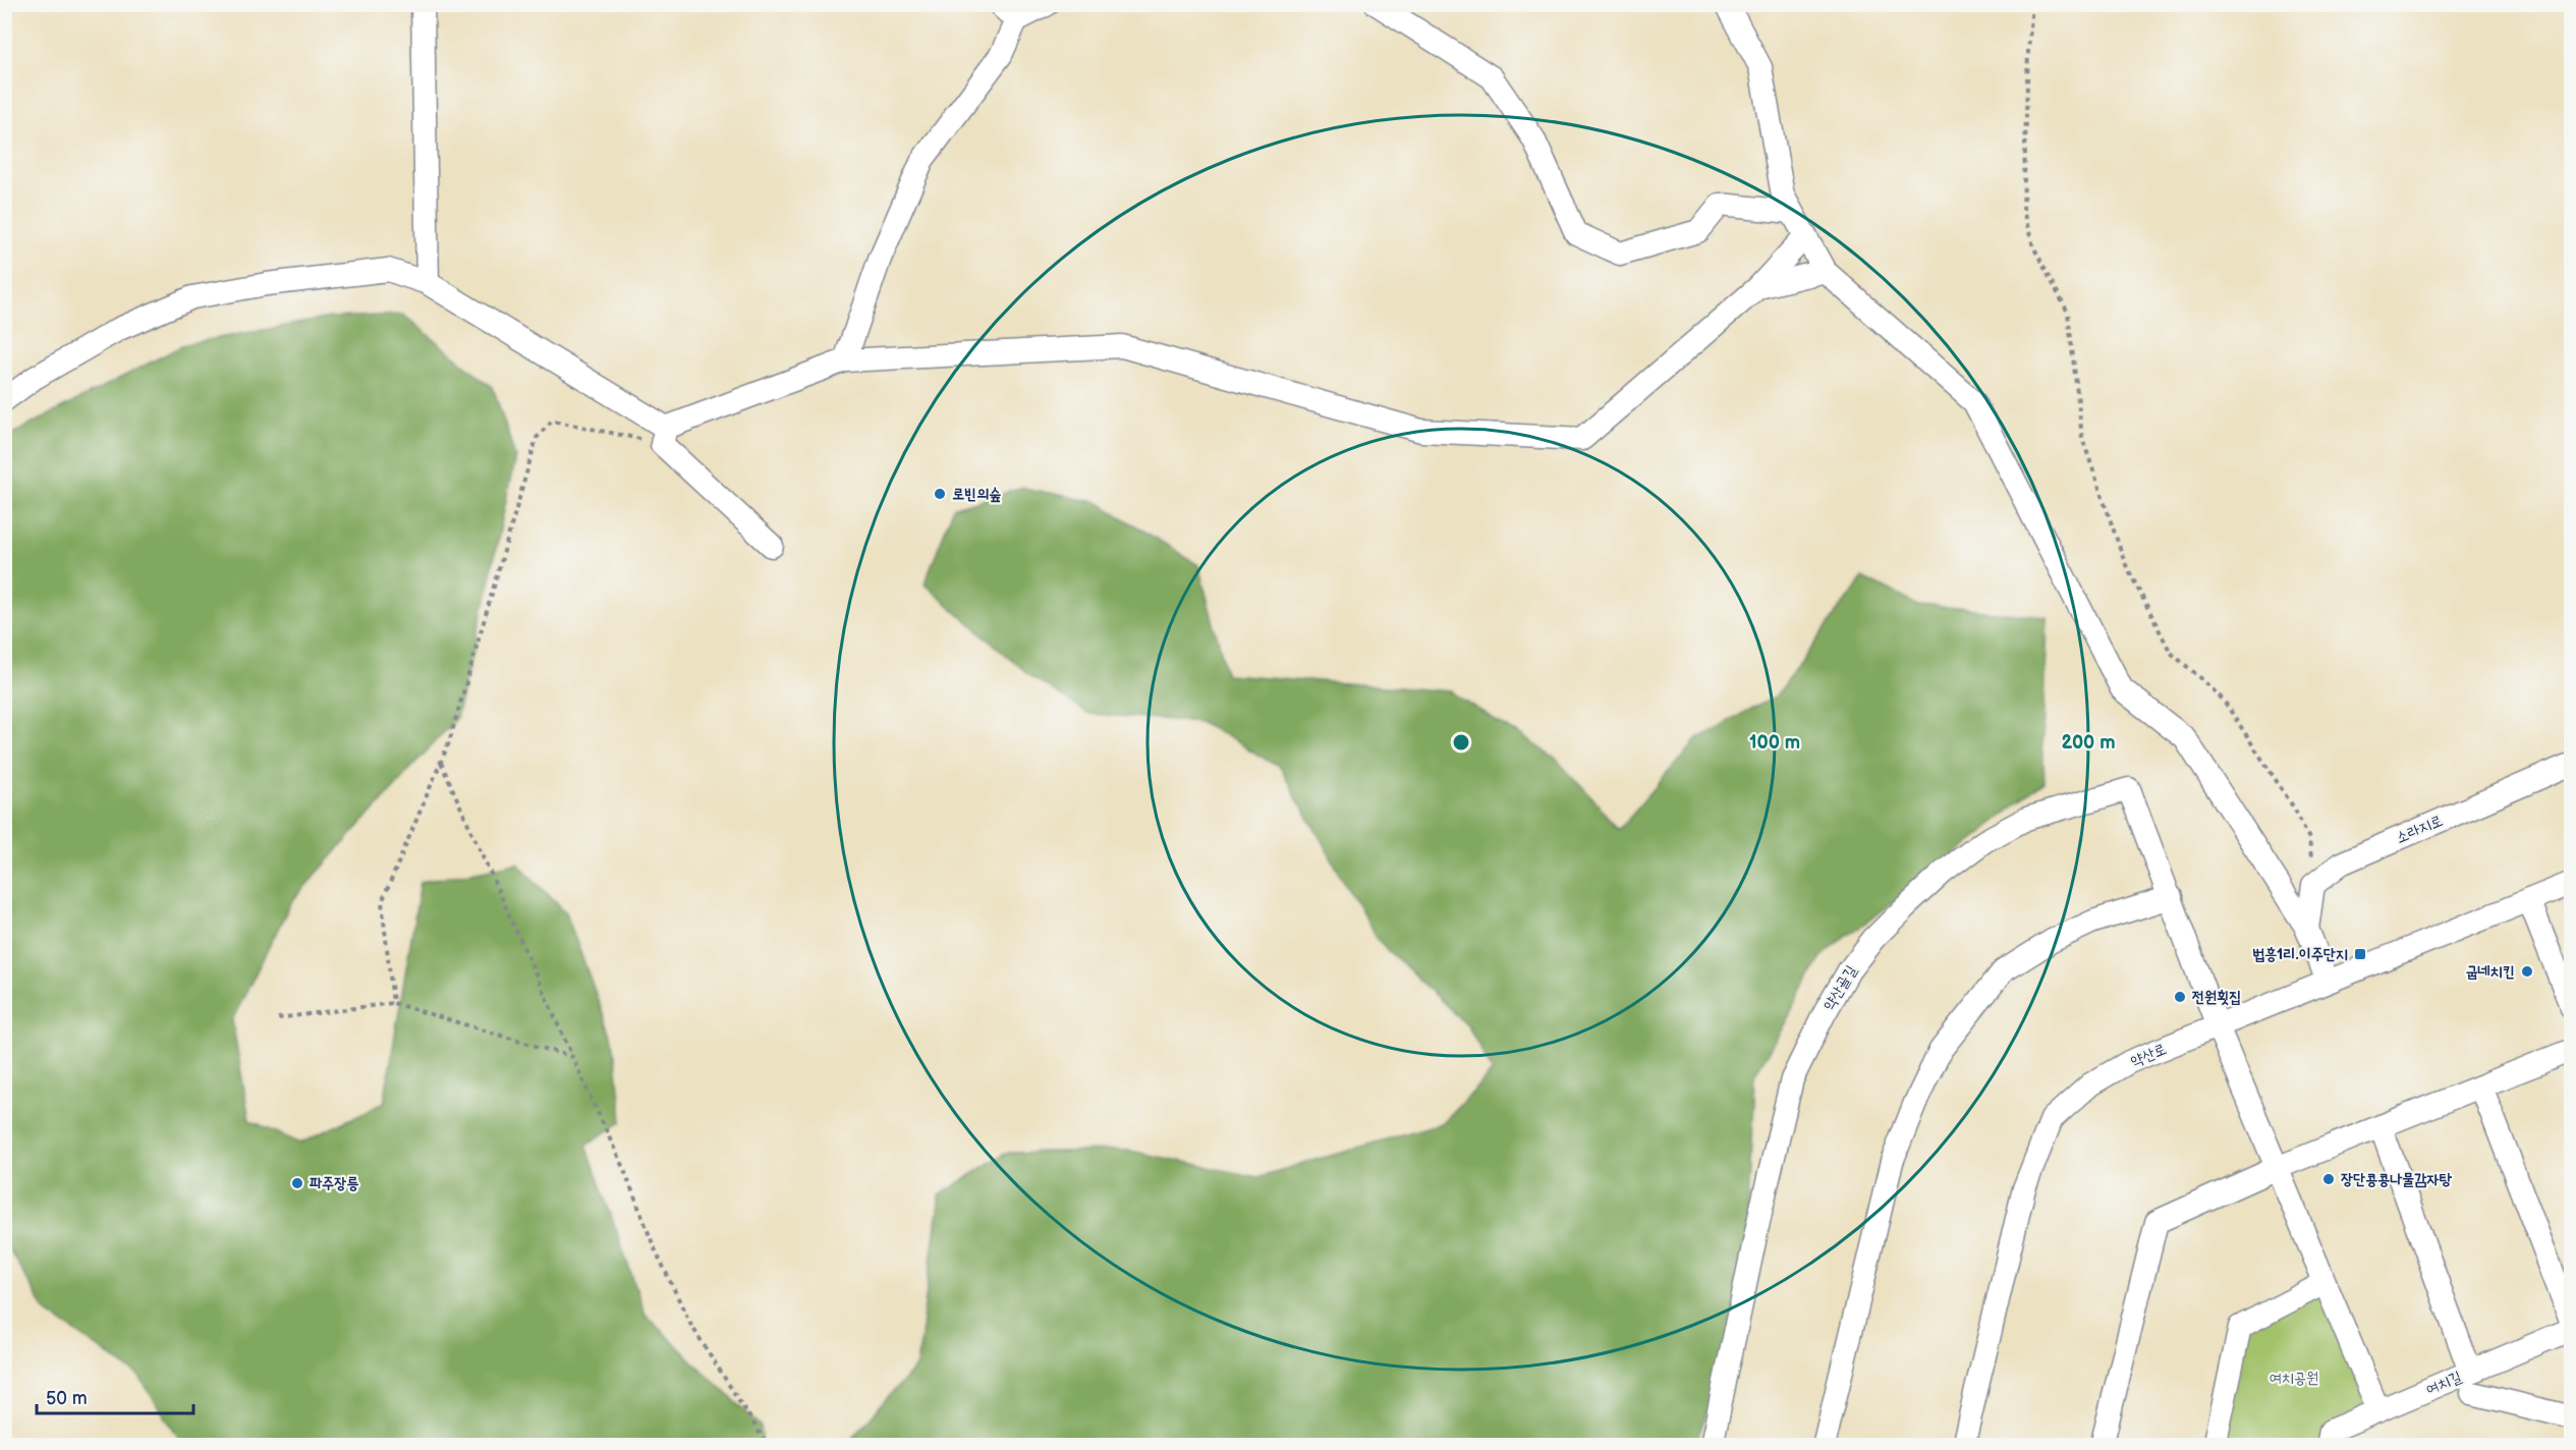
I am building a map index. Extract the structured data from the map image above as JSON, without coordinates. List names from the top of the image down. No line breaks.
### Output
{"streets":{"street":["소라지로","약산골길","약산로","여치길"]},"crossings":[["약산골길","약산로"],["약산골길","여치길"]],"parks":["여치공원"],"places":{"other":["로빈의숲","굽네치킨","전원횟집","장단콩콩나물감자탕","파주장릉"],"transit":["법흥1리.이주단지"]},"scale_bar":"50 m","rings":["100 m","200 m"]}
